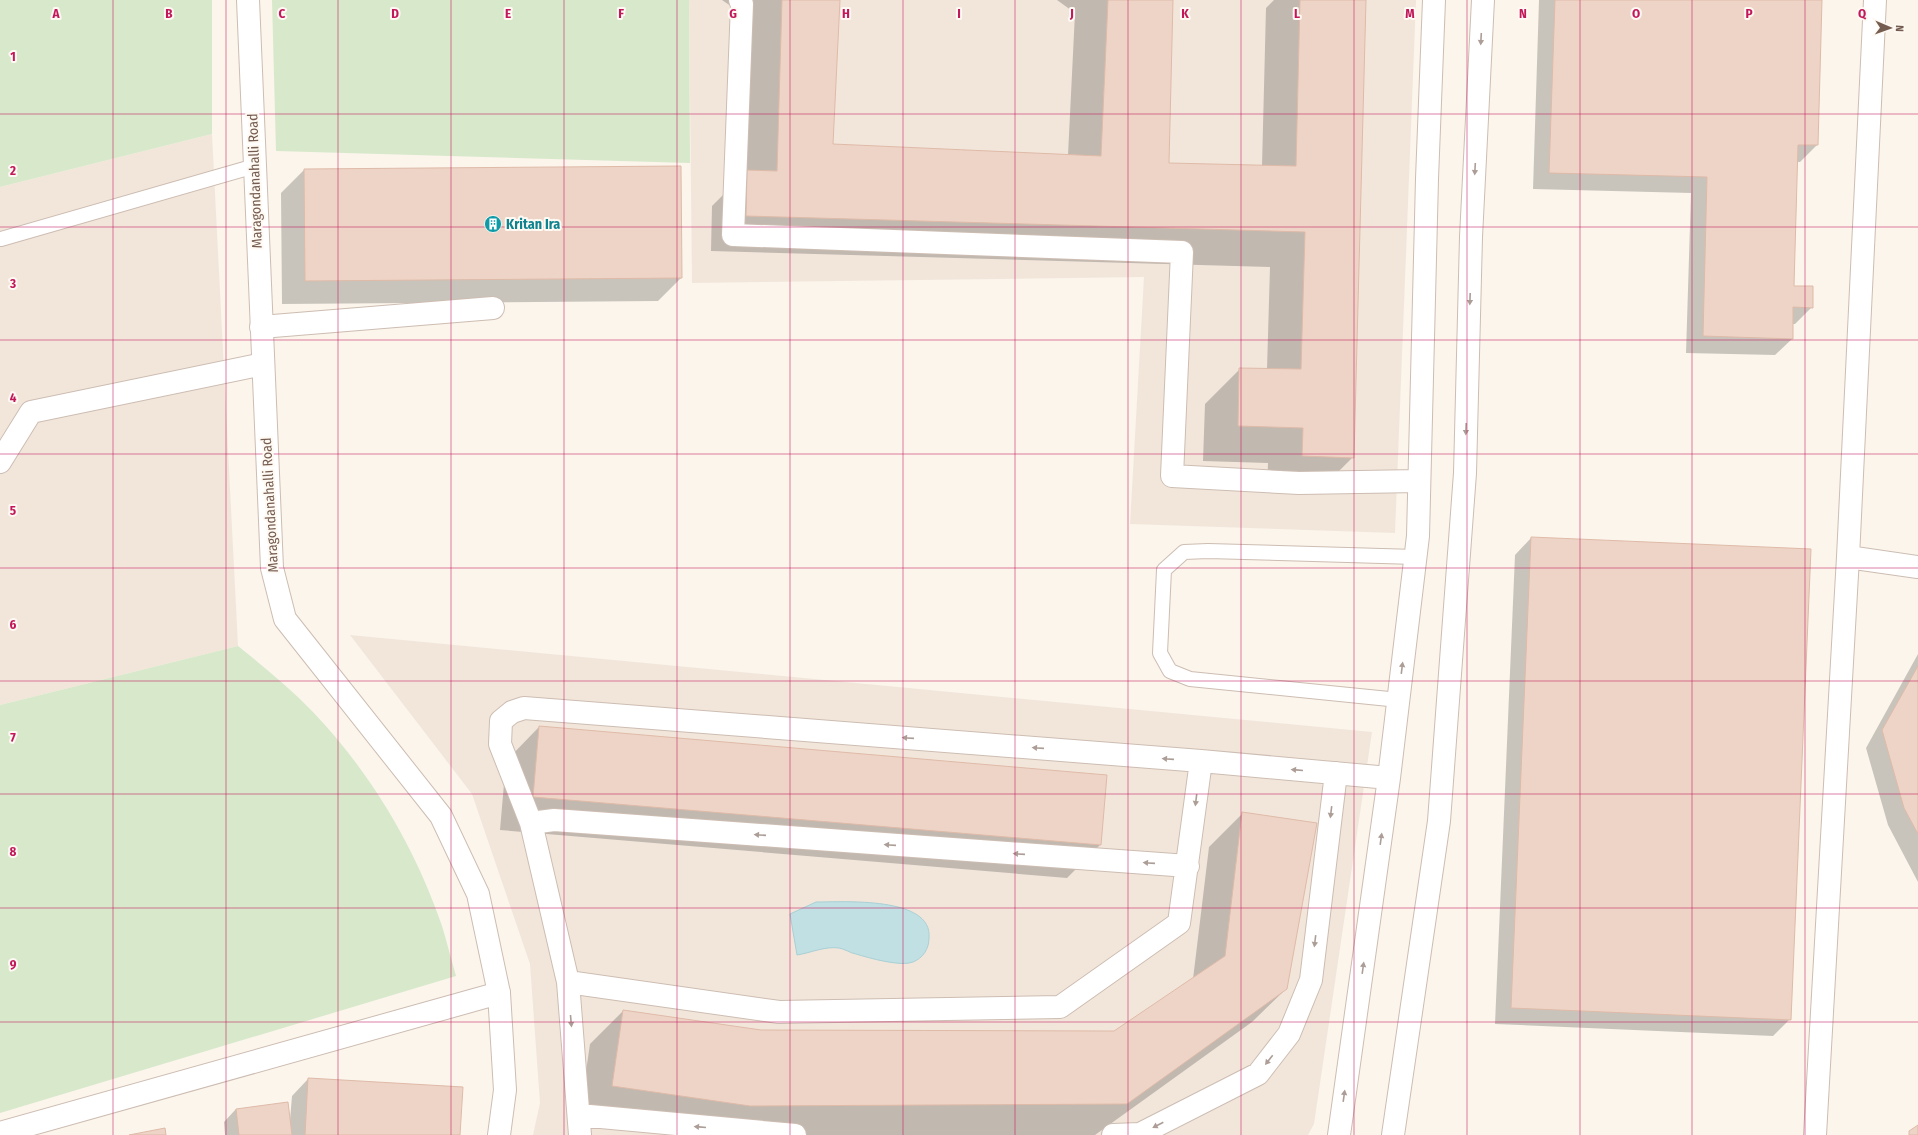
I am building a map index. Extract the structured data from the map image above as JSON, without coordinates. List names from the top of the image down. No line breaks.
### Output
{"streets":{"street":["Maragondanahalli Road"]},"places":{"building":["Kritan Ira"]},"north":"right","grid":{"columns":["A","B","C","D","E","F","G","H","I","J","K","L","M","N","O","P","Q"],"rows":["1","2","3","4","5","6","7","8","9"]}}
